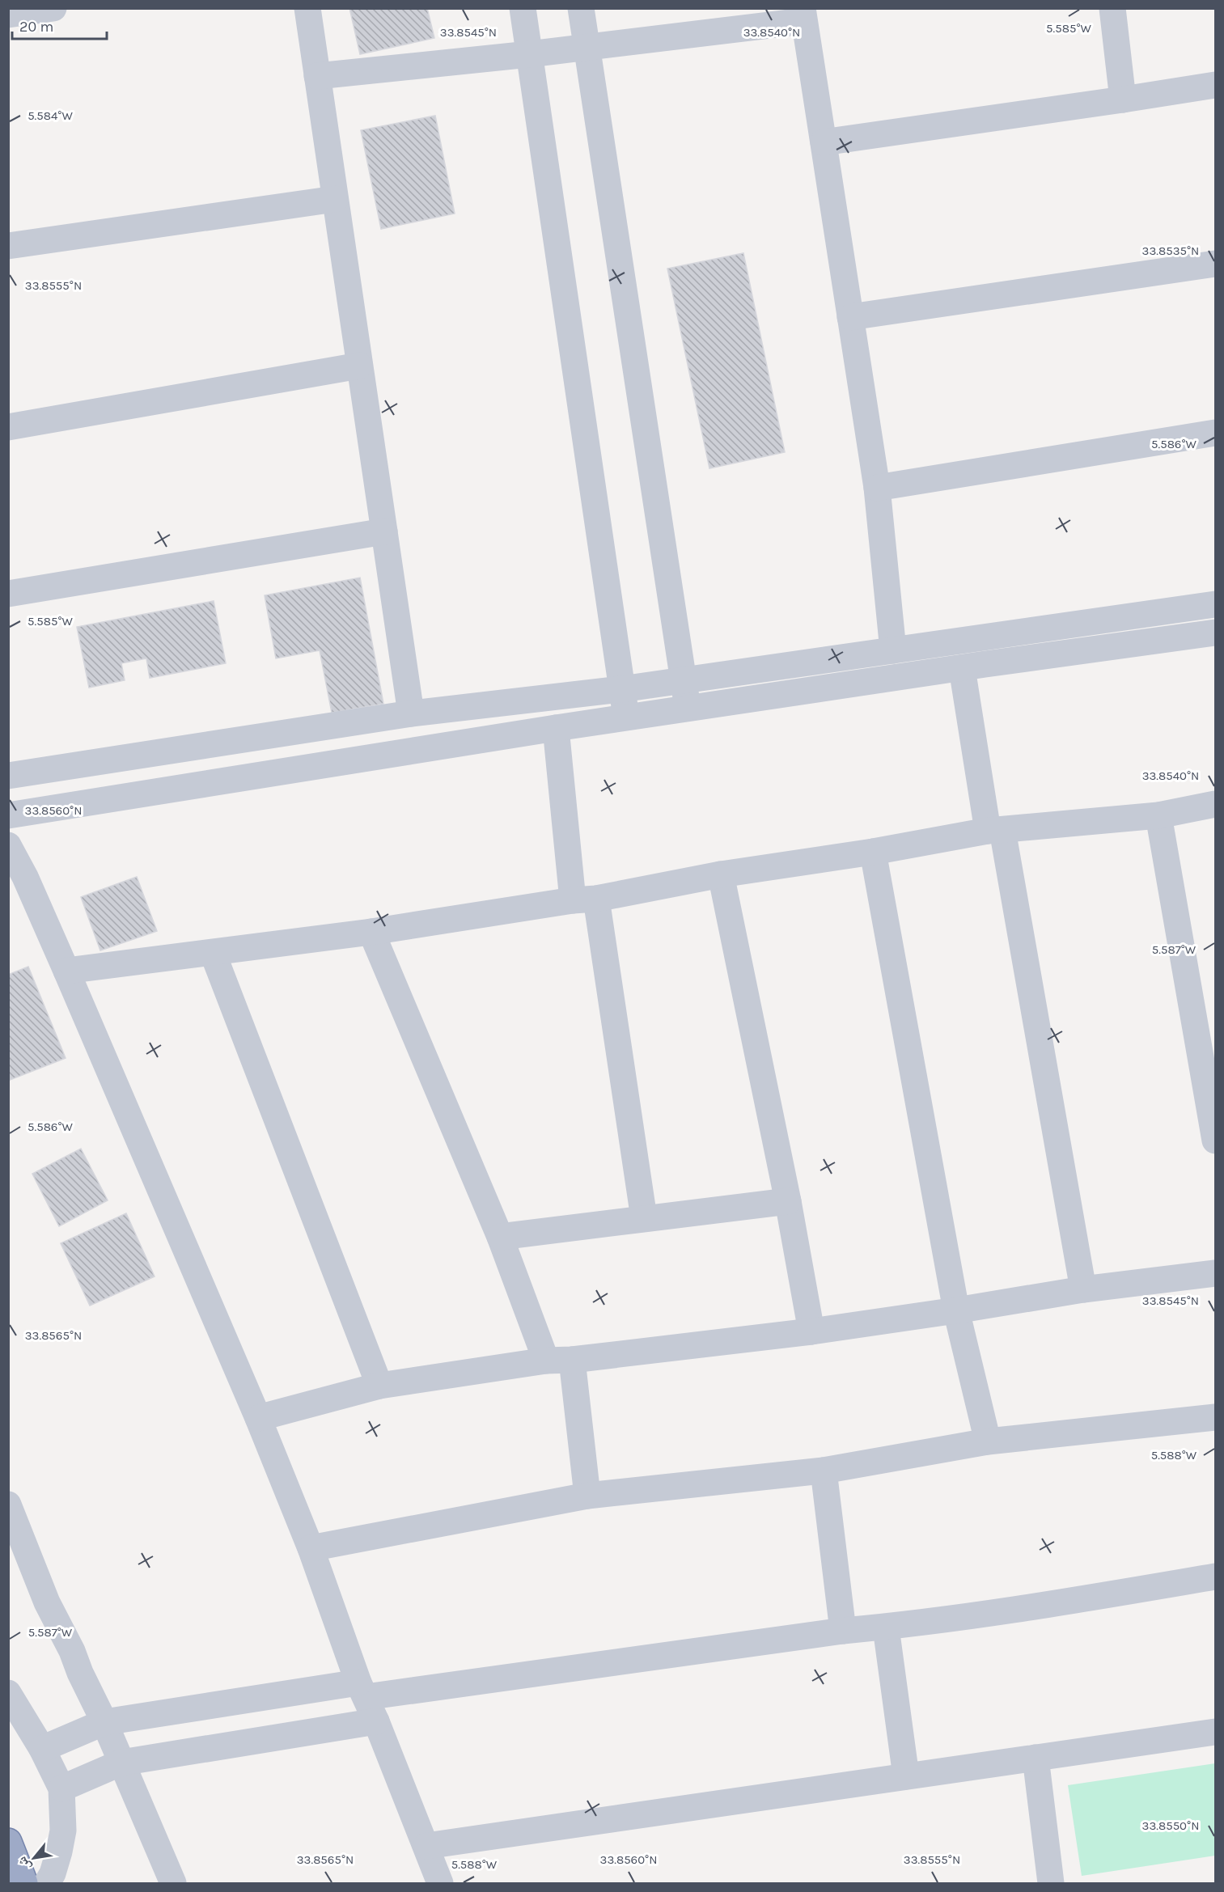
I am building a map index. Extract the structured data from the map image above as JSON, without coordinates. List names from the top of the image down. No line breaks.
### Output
{"scale_bar":"20 m","north":"bottom left","coordinates":["5.585°W","33.8545°N","33.8540°N","5.584°W","33.8535°N","33.8555°N","5.586°W","33.8560°N","5.587°W","33.8565°N","5.588°W","33.8550°N"]}
